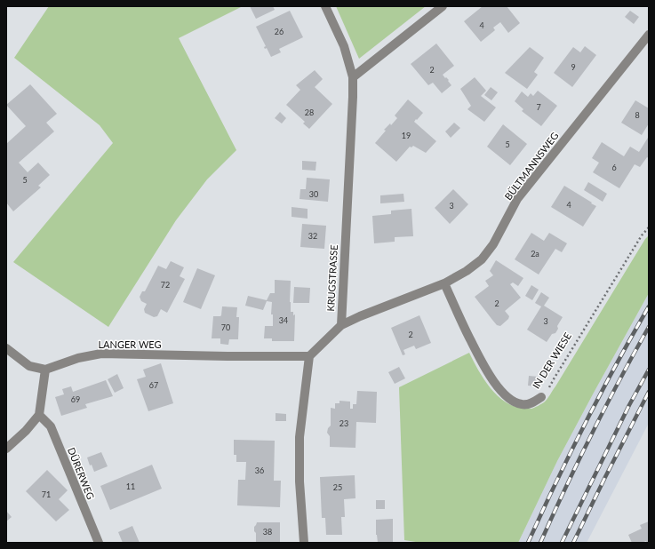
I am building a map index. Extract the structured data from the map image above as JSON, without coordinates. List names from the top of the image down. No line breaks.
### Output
{"streets":{"street":["BÜLTMANNSWEG","KRUGSTRASSE","LANGER WEG","IN DER WIESE","DÜRERWEG"]},"crossings":[["BÜLTMANNSWEG","KRUGSTRASSE"],["BÜLTMANNSWEG","IN DER WIESE"],["KRUGSTRASSE","LANGER WEG"]],"house_numbers":["4","26","9","2","7","28","8","19","5","6","5","30","4","3","32","2a","72","2","34","3","70","2","67","69","23","36","11","25","71","38"]}
